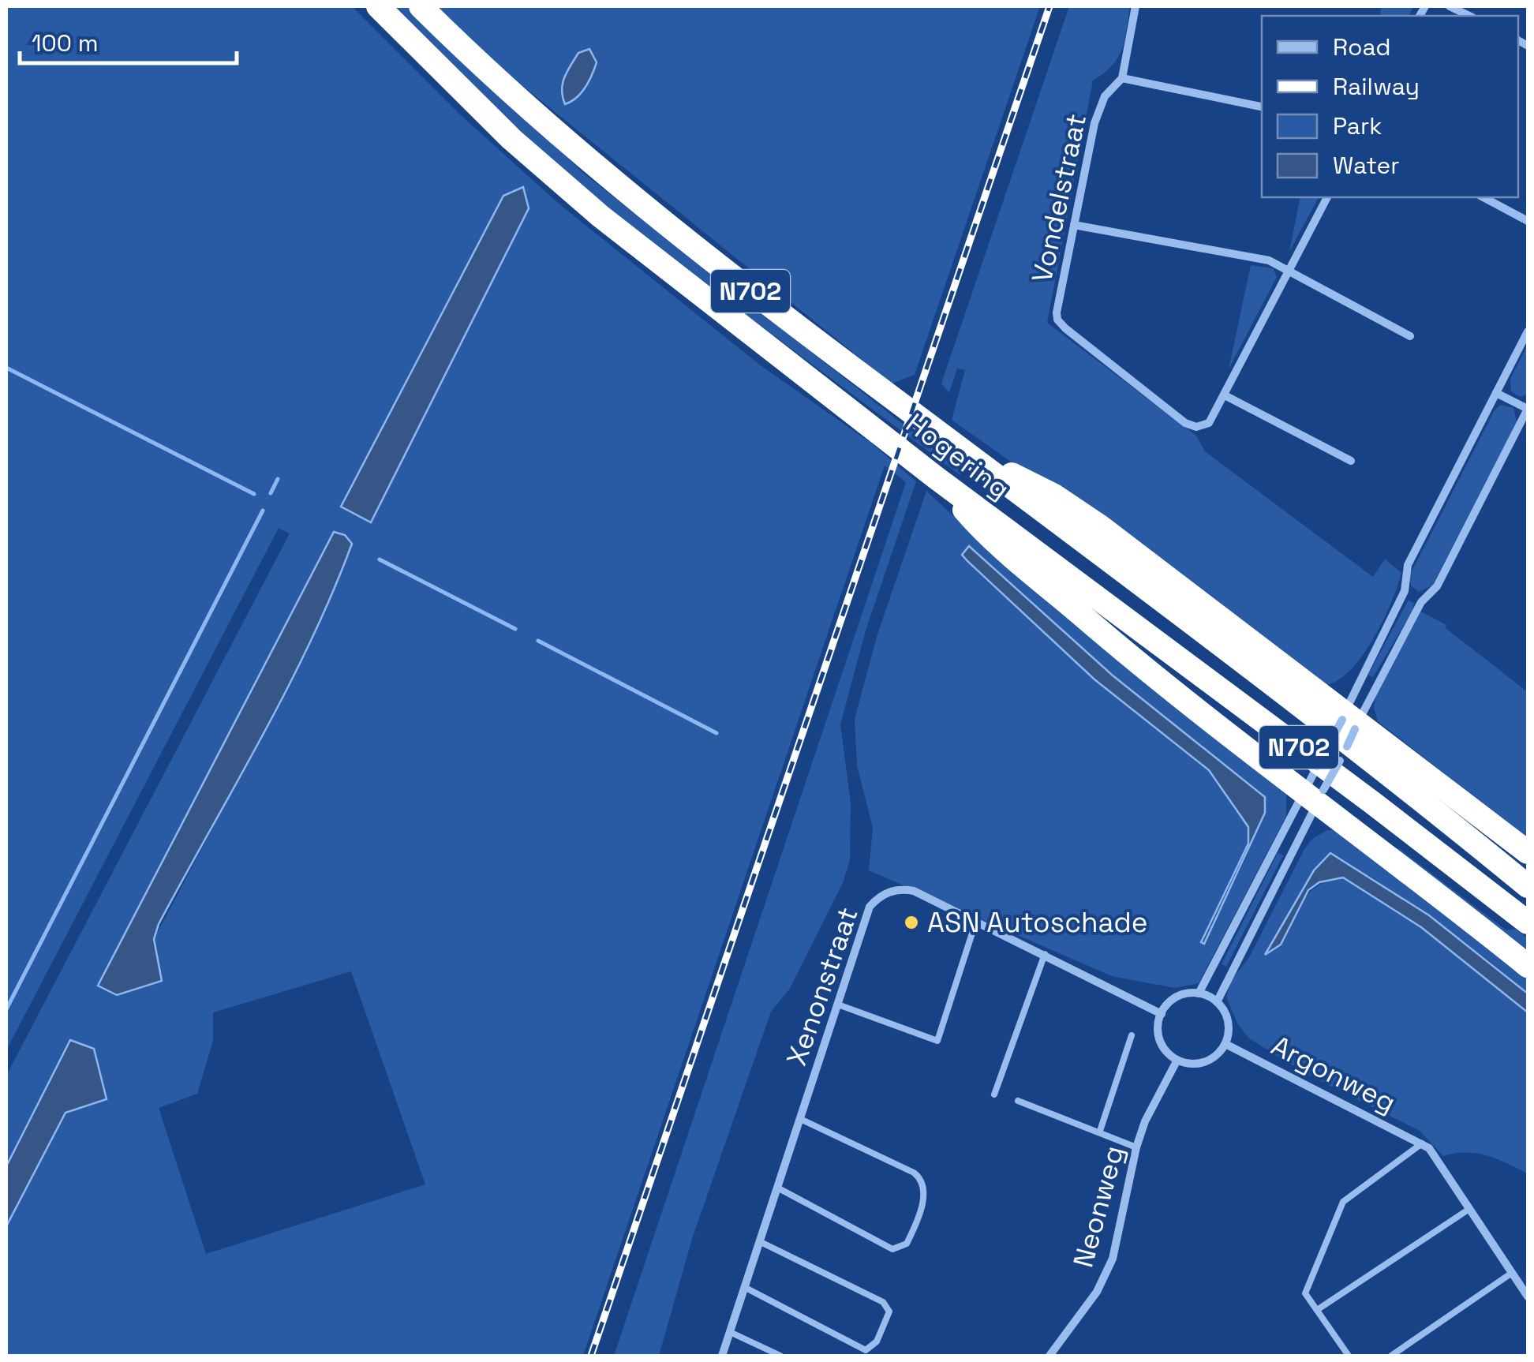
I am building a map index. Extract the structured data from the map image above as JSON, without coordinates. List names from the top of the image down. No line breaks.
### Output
{"streets":{"highway":["N702","Hogering"],"street":["Vondelstraat","Xenonstraat","Argonweg","Neonweg"]},"crossings":[["N702","Hogering"],["Xenonstraat","Argonweg"],["Xenonstraat","Neonweg"],["Argonweg","Neonweg"]],"places":["ASN Autoschade"],"legend":["Road","Railway","Park","Water"],"scale_bar":"100 m"}
